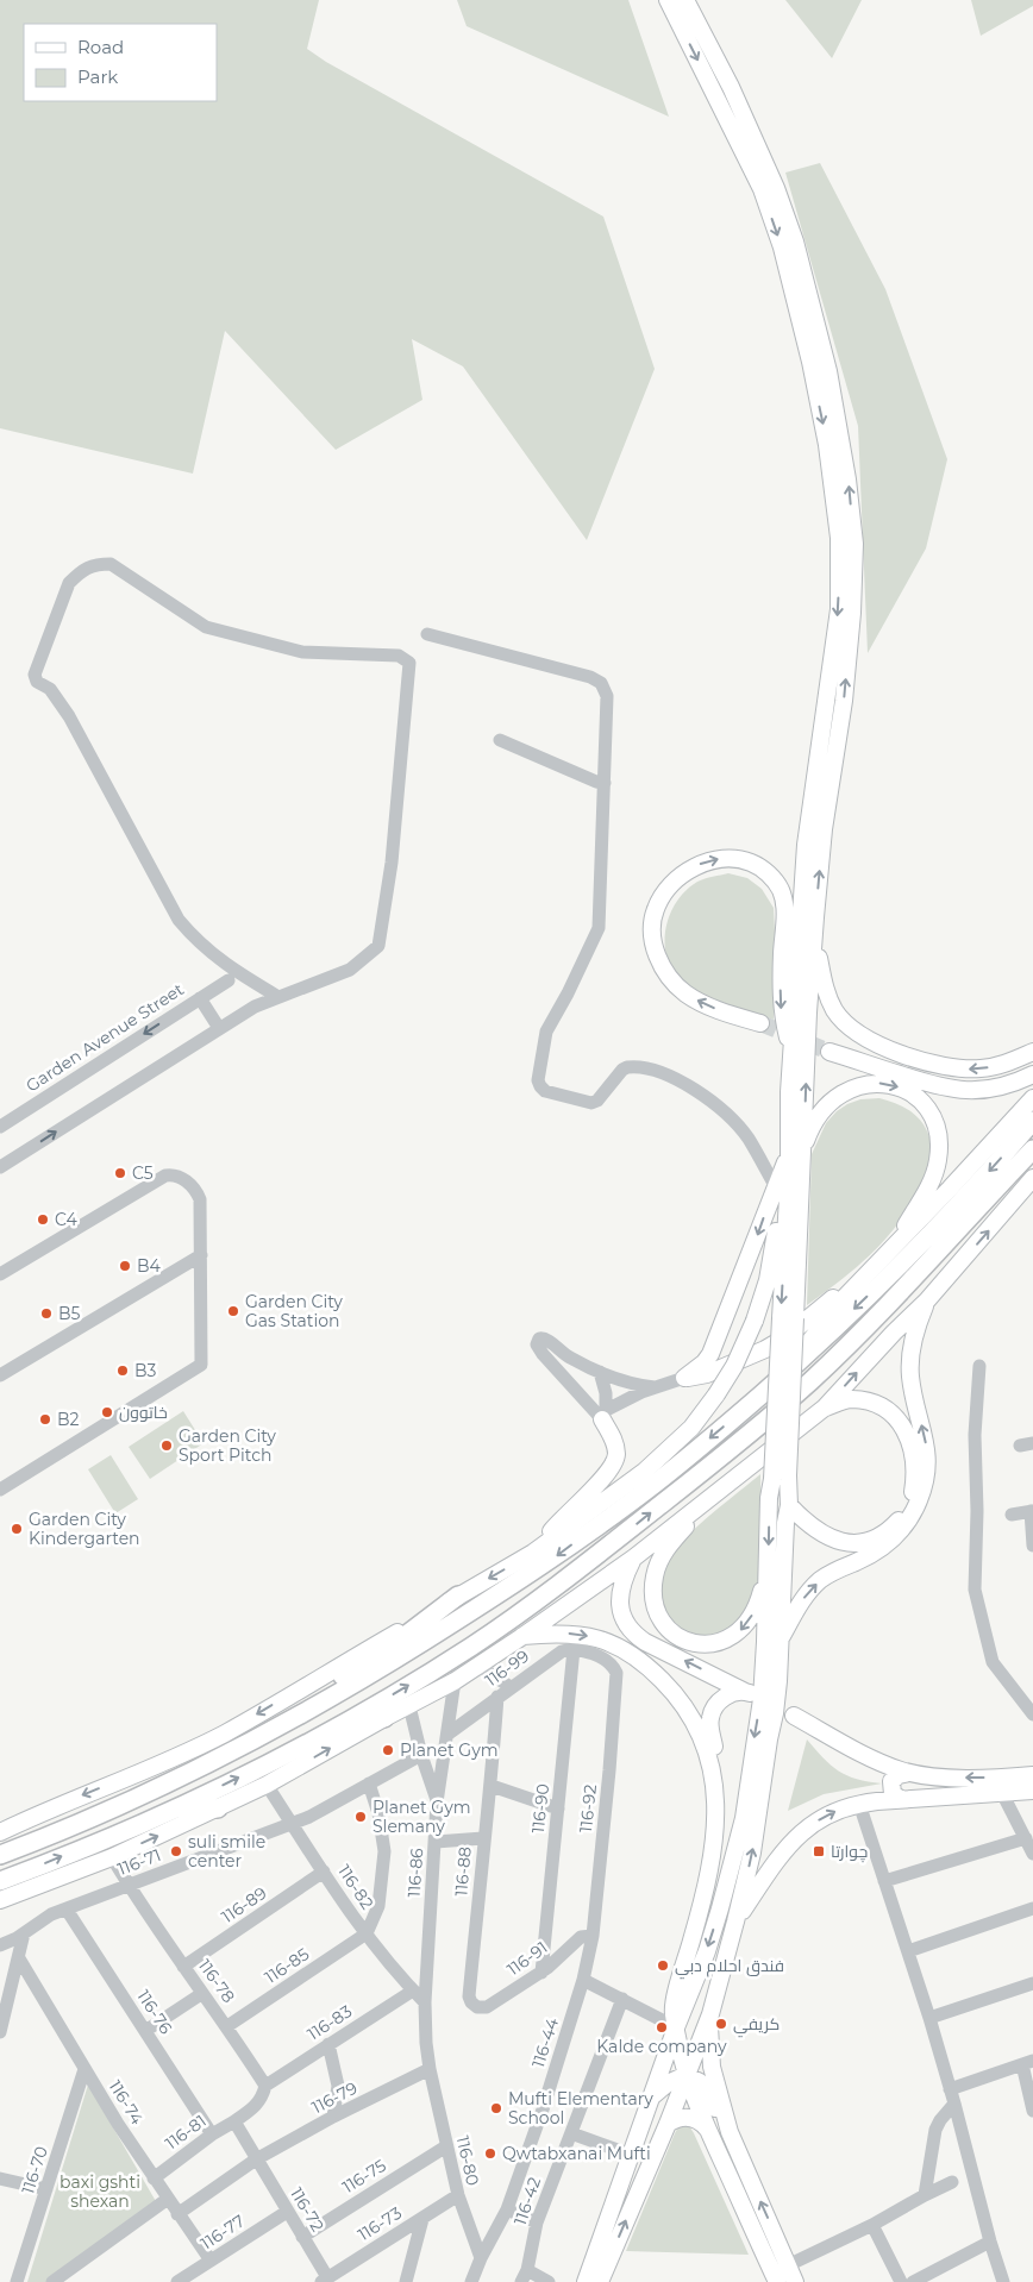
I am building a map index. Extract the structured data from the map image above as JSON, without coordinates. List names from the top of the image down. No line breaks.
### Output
{"streets":{"street":["Garden Avenue Street","116-99","116-90","116-92","116-71","116-88","116-86","116-82","116-89","116-91","116-85","116-78","116-76","116-83","116-44","116-79","116-74","116-81","116-80","116-70","116-75","116-42","116-72","116-73","116-77"]},"crossings":[["116-99","116-90"],["116-99","116-92"],["116-99","116-88"],["116-99","116-86"],["116-90","116-92"],["116-90","116-91"],["116-92","116-91"],["116-92","116-44"],["116-71","116-82"],["116-71","116-78"],["116-71","116-76"],["116-88","116-91"],["116-86","116-82"],["116-86","116-79"],["116-86","116-80"],["116-82","116-89"],["116-82","116-85"],["116-82","116-83"],["116-89","116-78"],["116-85","116-78"],["116-78","116-83"],["116-76","116-81"],["116-44","116-80"],["116-79","116-74"],["116-79","116-80"],["116-79","116-72"],["116-74","116-81"],["116-74","116-70"],["116-74","116-77"],["116-80","116-75"],["116-80","116-73"],["116-75","116-72"],["116-72","116-73"],["116-72","116-77"]],"parks":["baxi gshti shexan"],"places":{"other":["C5","C4","B4","Garden City Gas Station","B5","B3","خاتوون","B2","Garden City Sport Pitch","Garden City Kindergarten","Planet Gym","Planet Gym Slemany","suli smile center","فندق احلام دبي","كريفي","Kalde company","Mufti Elementary School","Qwtabxanai Mufti"],"transit":["چوارتا"]},"legend":["Road","Park"]}
